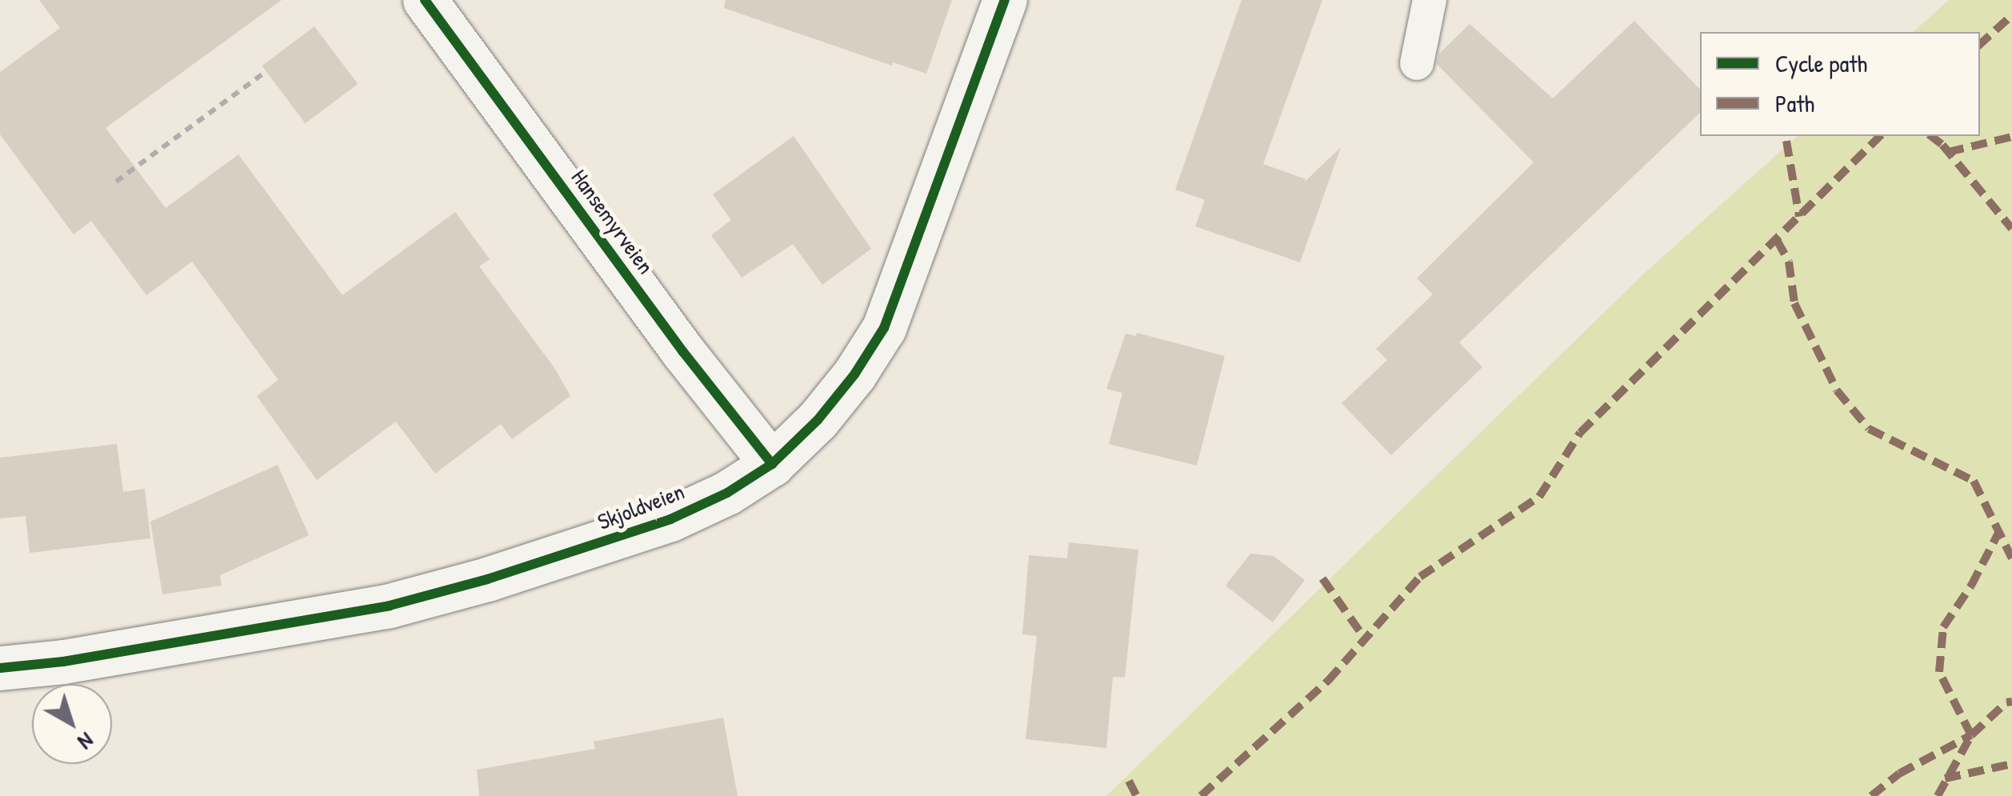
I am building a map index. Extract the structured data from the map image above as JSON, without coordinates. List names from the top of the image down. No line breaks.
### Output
{"streets":{"street":["Hansemyrveien","Skjoldveien"]},"crossings":[["Hansemyrveien","Skjoldveien"]],"legend":["Cycle path","Path"],"north":"bottom right"}
